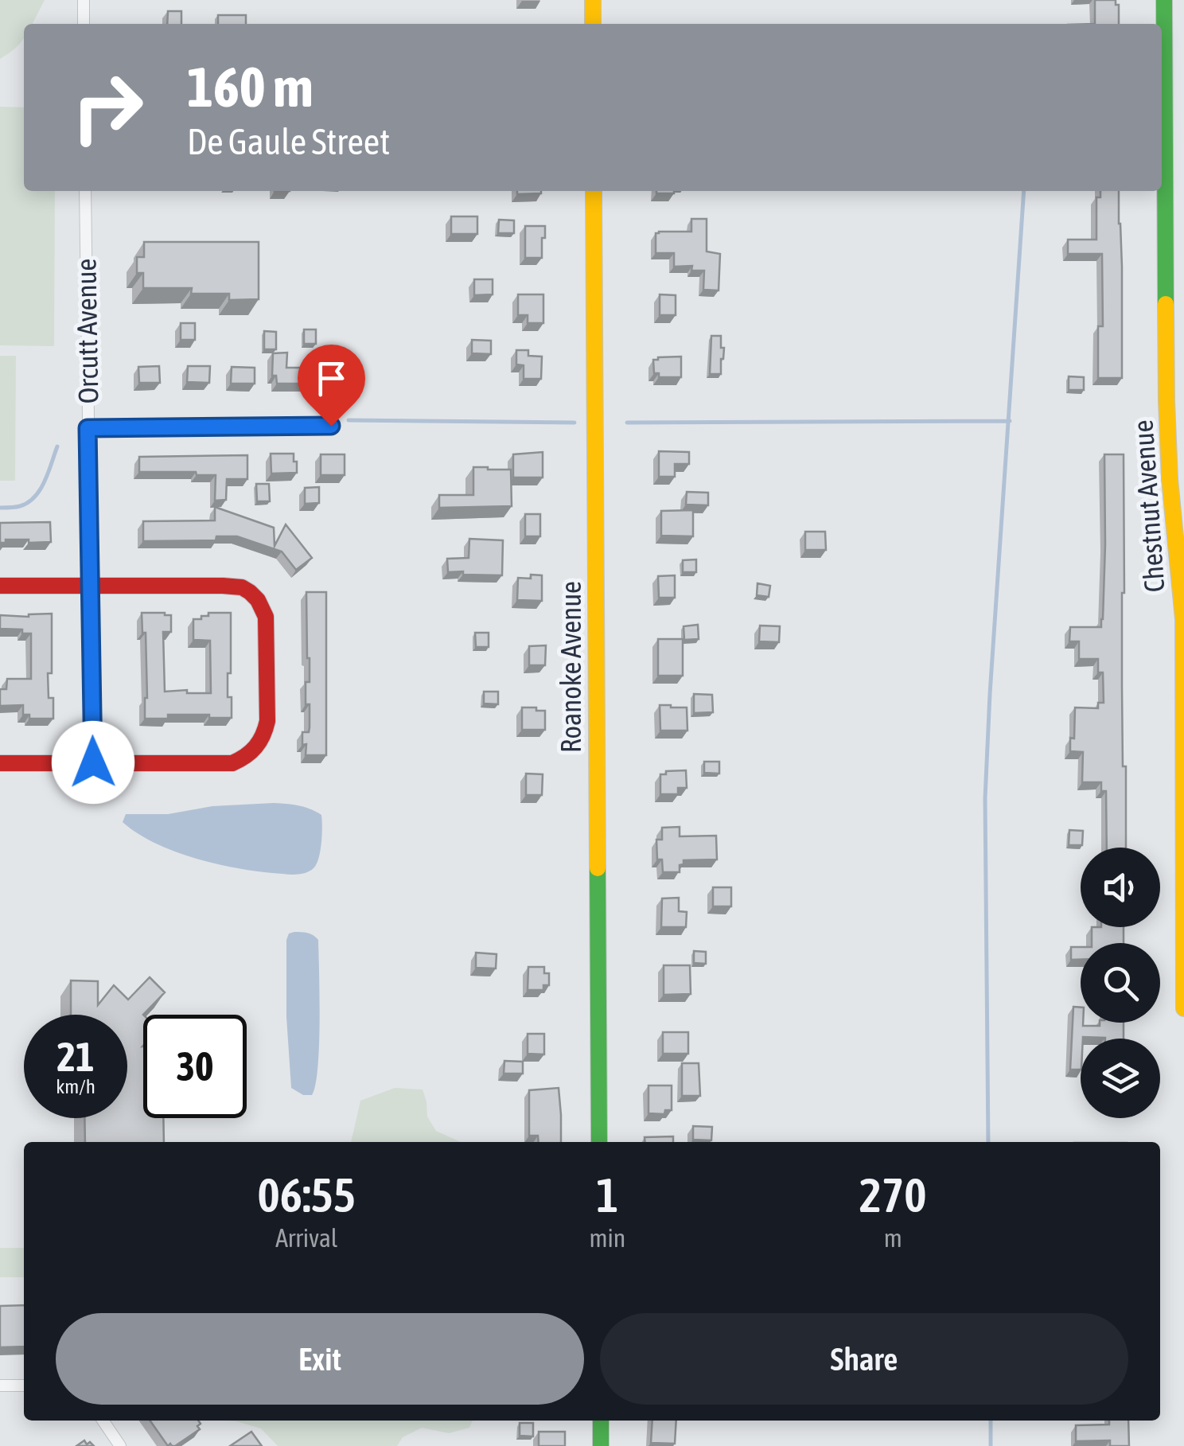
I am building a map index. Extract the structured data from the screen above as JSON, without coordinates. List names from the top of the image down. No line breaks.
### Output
{"streets":{"street":["Orcutt Avenue","Chestnut Avenue","Roanoke Avenue"]},"page":{"turn":["160 m","De Gaule Street"],"speed":"21 km/h","limit":"30","eta":["06:55","Arrival","1","min","270","m"],"buttons":["Exit","Share"]}}
